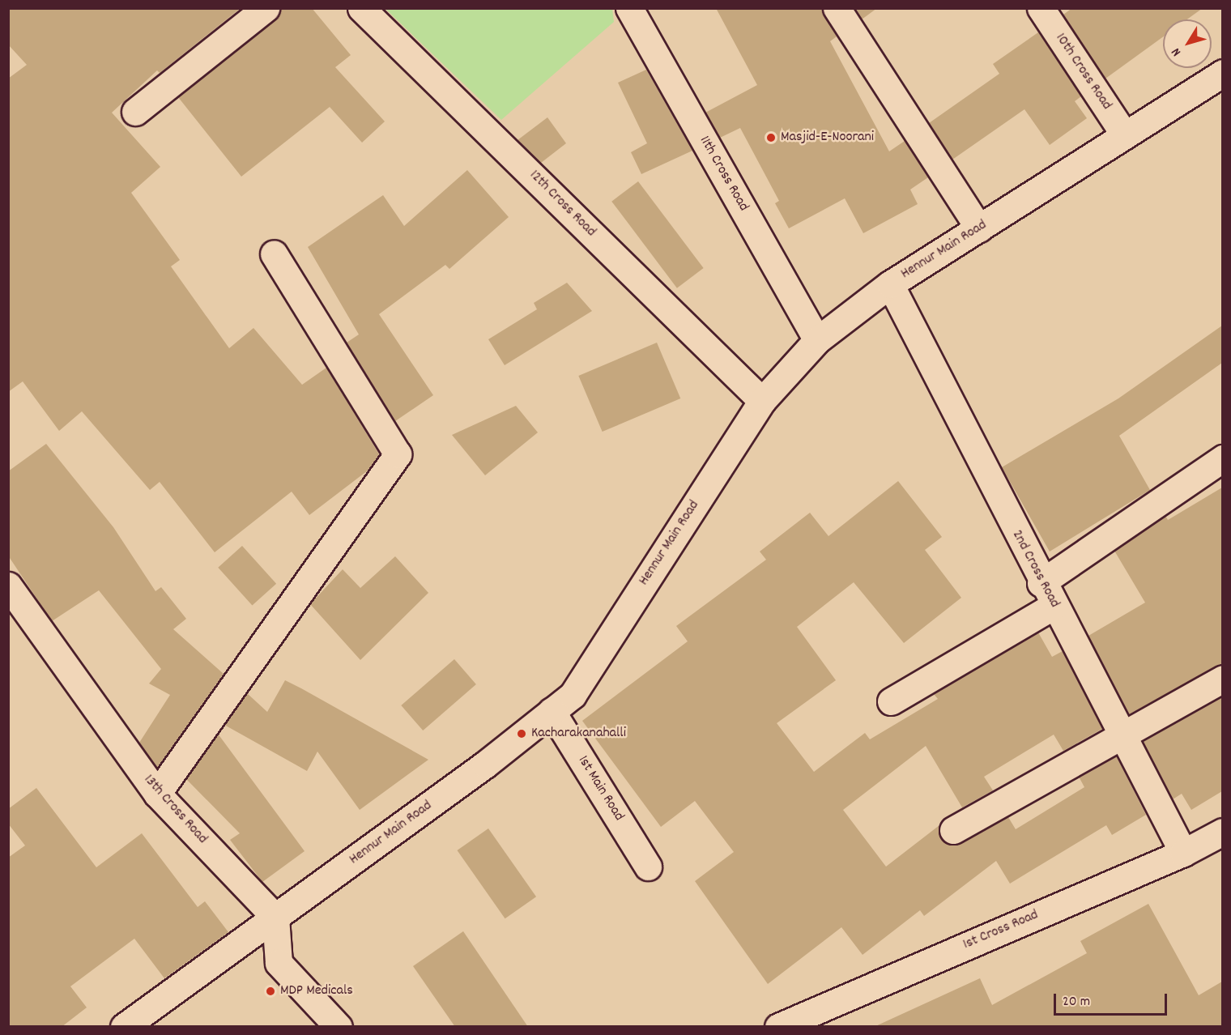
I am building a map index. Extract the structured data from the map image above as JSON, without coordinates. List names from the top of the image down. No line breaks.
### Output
{"streets":{"street":["10th Cross Road","11th Cross Road","12th Cross Road","Hennur Main Road","2nd Cross Road","1st Main Road","13th Cross Road","1st Cross Road"]},"crossings":[["10th Cross Road","Hennur Main Road"],["11th Cross Road","Hennur Main Road"],["12th Cross Road","Hennur Main Road"],["Hennur Main Road","2nd Cross Road"],["Hennur Main Road","1st Main Road"],["Hennur Main Road","13th Cross Road"],["2nd Cross Road","1st Cross Road"]],"places":["Masjid-E-Noorani","Kacharakanahalli","MDP Medicals"],"scale_bar":"20 m","north":"bottom left"}
